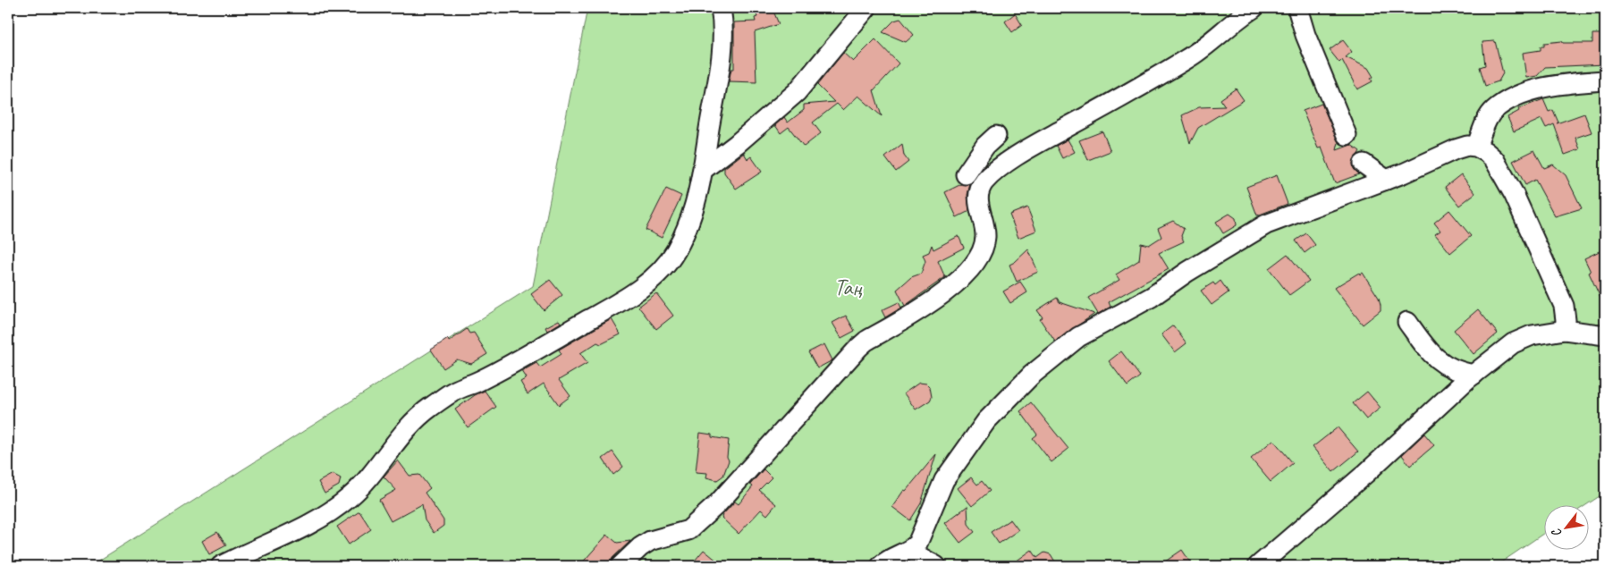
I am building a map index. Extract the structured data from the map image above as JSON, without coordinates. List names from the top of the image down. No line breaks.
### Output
{"parks":["Таң"],"north":"bottom left"}
